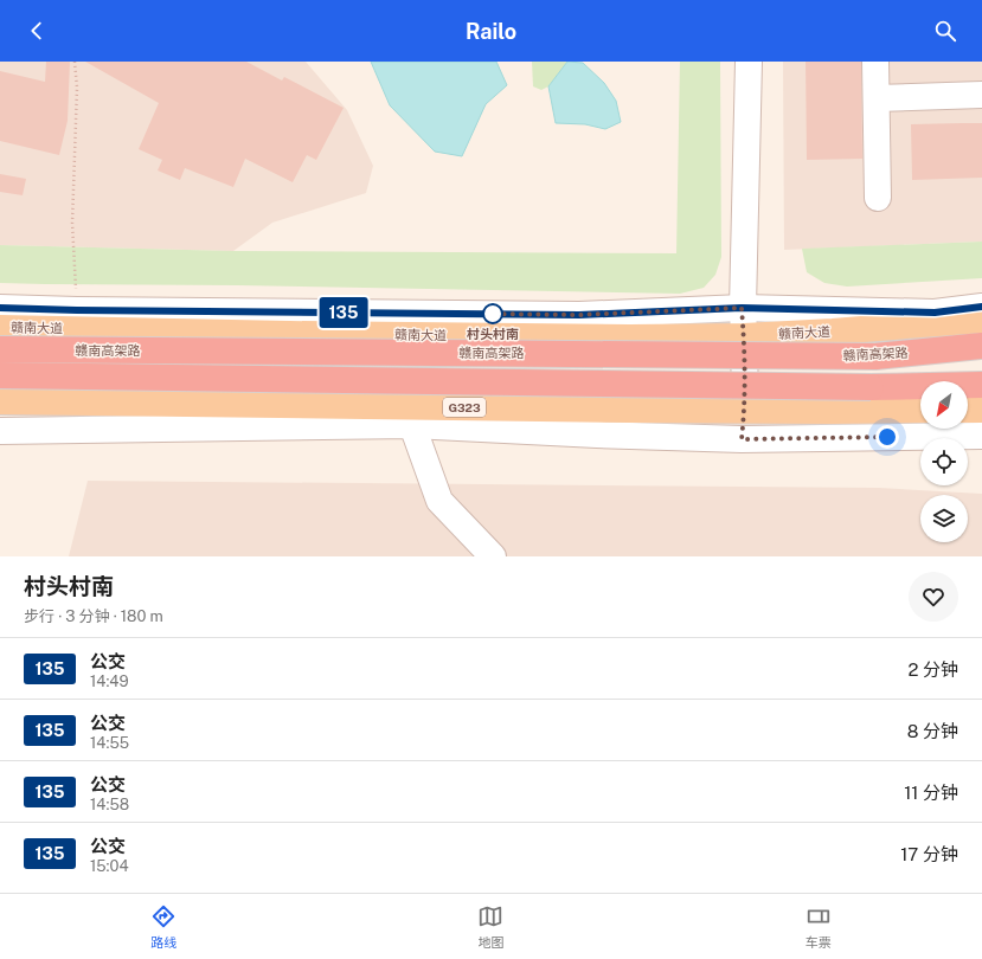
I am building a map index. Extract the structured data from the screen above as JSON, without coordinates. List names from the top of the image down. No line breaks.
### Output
{"streets":{"highway":["赣南高架路"],"main road":["赣南大道","G323"]},"places":["村头村南"],"lines":["bus line 135"],"north":"bottom left","page":{"header":"Railo","on_map":"135","heading":["村头村南","步行 · 3 分钟 · 180 m"],"list":[{"mark":"135","name":"公交","note":"14:49","value":"2 分钟"},{"mark":"135","name":"公交","note":"14:55","value":"8 分钟"},{"mark":"135","name":"公交","note":"14:58","value":"11 分钟"},{"mark":"135","name":"公交","note":"15:04","value":"17 分钟"}],"tabs":["路线","地图","车票"]}}
